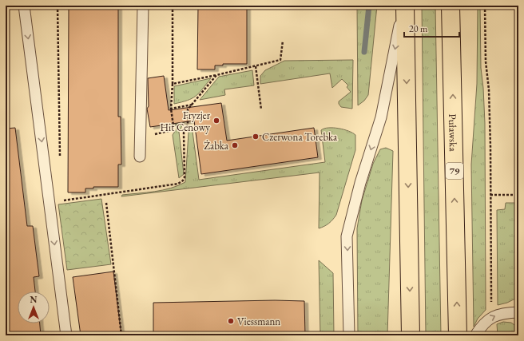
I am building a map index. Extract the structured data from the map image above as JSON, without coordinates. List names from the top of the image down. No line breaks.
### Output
{"streets":{"main road":["Puławska","79"]},"places":["Fryzjer Hit Cenowy","Czerwona Torebka","Żabka","Viessmann"],"scale_bar":"20 m","north":"top"}
